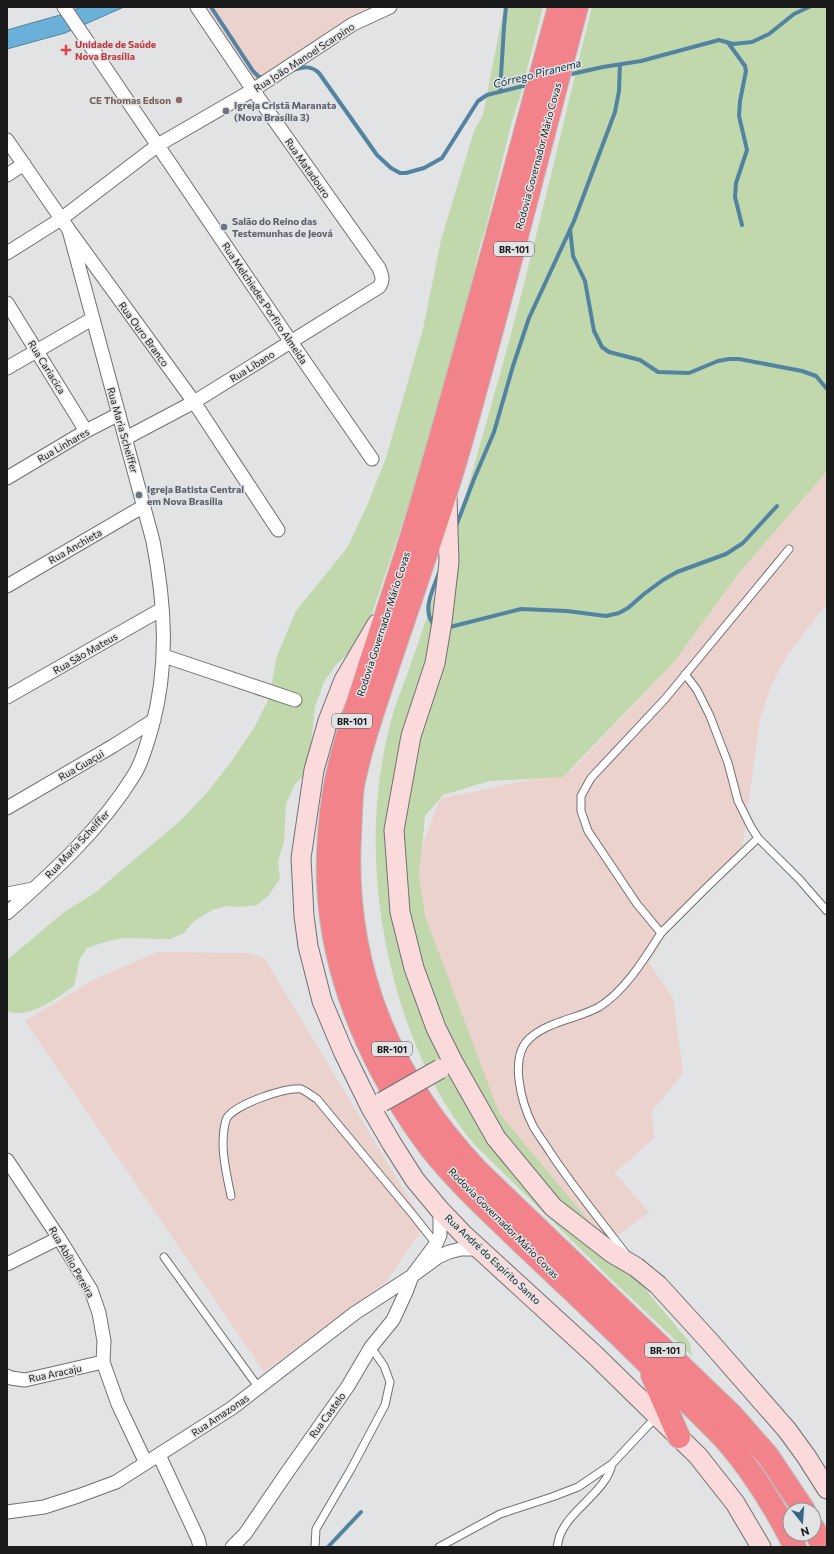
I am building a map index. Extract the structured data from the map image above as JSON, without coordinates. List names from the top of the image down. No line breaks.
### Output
{"streets":{"highway":["Rodovia Governador Mário Covas","BR-101"],"street":["Rua João Manoel Scarpino","Rua Matadouro","Rua Melchiedes Porfiro Almeida","Rua Ouro Branco","Rua Líbano","Rua Cariacica","Rua Maria Scheiffer","Rua Linhares","Rua Anchieta","Rua São Mateus","Rua Guaçui","Rua André do Espírito Santo","Rua Abílio Pereira","Rua Aracaju","Rua Amazonas","Rua Castelo"]},"crossings":[["Rua João Manoel Scarpino","Rua Matadouro"],["Rua João Manoel Scarpino","Rua Melchiedes Porfiro Almeida"],["Rua João Manoel Scarpino","Rua Ouro Branco"],["Rodovia Governador Mário Covas","Rua André do Espírito Santo"],["Rua Matadouro","Rua Líbano"],["Rua Melchiedes Porfiro Almeida","Rua Líbano"],["Rua Ouro Branco","Rua Líbano"],["Rua Ouro Branco","Rua Maria Scheiffer"],["Rua Líbano","Rua Maria Scheiffer"],["Rua Cariacica","Rua Linhares"],["Rua Maria Scheiffer","Rua Linhares"],["Rua Maria Scheiffer","Rua Anchieta"],["Rua Maria Scheiffer","Rua São Mateus"],["Rua Maria Scheiffer","Rua Guaçui"],["Rua André do Espírito Santo","Rua Amazonas"],["Rua Abílio Pereira","Rua Aracaju"],["Rua Abílio Pereira","Rua Amazonas"],["Rua Amazonas","Rua Castelo"]],"water":["Córrego Piranema"],"places":{"health":["Unidade de Saúde Nova Brasília"],"other":["CE Thomas Edson","Igreja Cristã Maranata (Nova Brasília 3)","Salão do Reino das Testemunhas de Jeová","Igreja Batista Central em Nova Brasília"]},"north":"bottom"}
